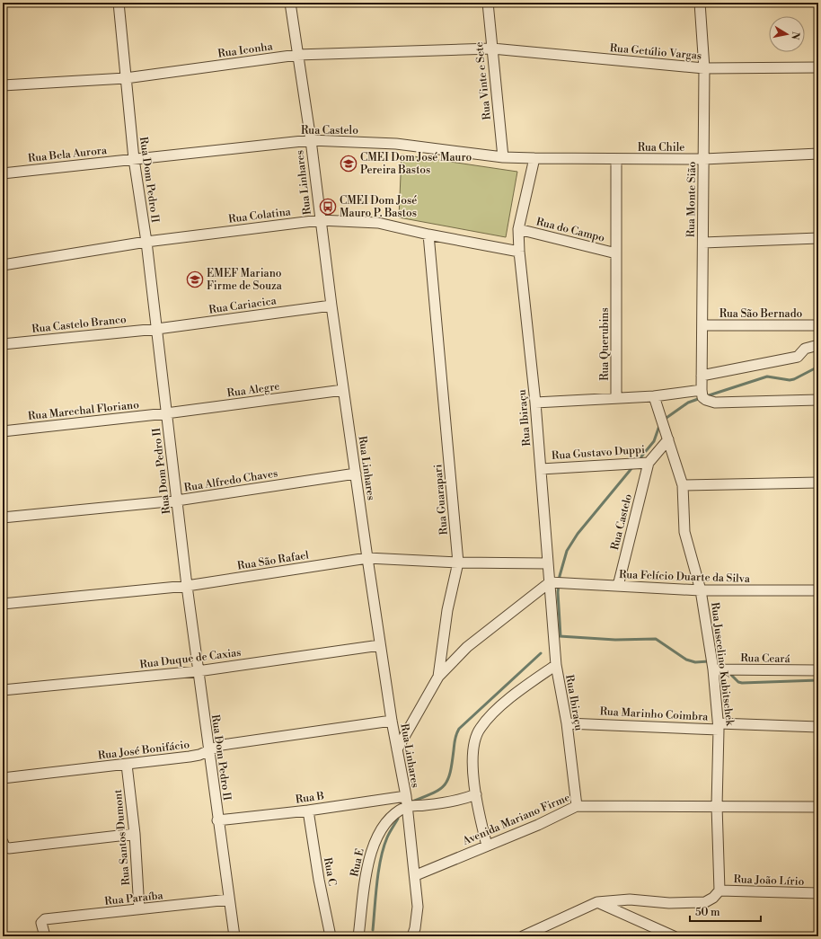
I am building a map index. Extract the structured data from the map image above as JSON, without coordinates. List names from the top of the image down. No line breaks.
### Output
{"streets":{"street":["Rua Iconha","Rua Getúlio Vargas","Rua Vinte e Sete","Rua Castelo","Rua Chile","Rua Bela Aurora","Rua Dom Pedro II","Rua Linhares","Rua Monte Sião","Rua Colatina","Rua do Campo","Rua Cariacica","Rua São Bernado","Rua Castelo Branco","Rua Querubins","Rua Alegre","Rua Marechal Floriano","Rua Ibiraçu","Rua Gustavo Duppi","Rua Alfredo Chaves","Rua Guarapari","Rua São Rafael","Rua Felício Duarte da Silva","Rua Duque de Caxias","Rua Ceará","Rua Juscelino Kubitschek","Rua Marinho Coimbra","Rua José Bonifácio","Rua B","Avenida Mariano Firme","Rua Santos Dumont","Rua E","Rua C","Rua João Lírio","Rua Paraíba"]},"crossings":[["Rua Iconha","Rua Getúlio Vargas"],["Rua Iconha","Rua Vinte e Sete"],["Rua Iconha","Rua Dom Pedro II"],["Rua Iconha","Rua Linhares"],["Rua Getúlio Vargas","Rua Vinte e Sete"],["Rua Getúlio Vargas","Rua Monte Sião"],["Rua Vinte e Sete","Rua Castelo"],["Rua Vinte e Sete","Rua Chile"],["Rua Castelo","Rua Chile"],["Rua Castelo","Rua Bela Aurora"],["Rua Castelo","Rua Dom Pedro II"],["Rua Castelo","Rua Linhares"],["Rua Castelo","Rua Gustavo Duppi"],["Rua Castelo","Rua Felício Duarte da Silva"],["Rua Chile","Rua Monte Sião"],["Rua Chile","Rua Querubins"],["Rua Bela Aurora","Rua Dom Pedro II"],["Rua Dom Pedro II","Rua Colatina"],["Rua Dom Pedro II","Rua Cariacica"],["Rua Dom Pedro II","Rua Castelo Branco"],["Rua Dom Pedro II","Rua Alegre"],["Rua Dom Pedro II","Rua Marechal Floriano"],["Rua Dom Pedro II","Rua Alfredo Chaves"],["Rua Dom Pedro II","Rua São Rafael"],["Rua Dom Pedro II","Rua Duque de Caxias"],["Rua Dom Pedro II","Rua José Bonifácio"],["Rua Dom Pedro II","Rua B"],["Rua Dom Pedro II","Rua Paraíba"],["Rua Linhares","Rua Colatina"],["Rua Linhares","Rua Cariacica"],["Rua Linhares","Rua Alegre"],["Rua Linhares","Rua Alfredo Chaves"],["Rua Linhares","Rua Guarapari"],["Rua Linhares","Rua São Rafael"],["Rua Linhares","Rua Duque de Caxias"],["Rua Linhares","Rua José Bonifácio"],["Rua Linhares","Rua B"],["Rua Linhares","Avenida Mariano Firme"],["Rua Linhares","Rua E"],["Rua Monte Sião","Rua São Bernado"],["Rua Colatina","Rua Ibiraçu"],["Rua Colatina","Rua Guarapari"],["Rua do Campo","Rua Querubins"],["Rua Cariacica","Rua Castelo Branco"],["Rua Alegre","Rua Marechal Floriano"],["Rua Ibiraçu","Rua Gustavo Duppi"],["Rua Ibiraçu","Rua São Rafael"],["Rua Ibiraçu","Rua Felício Duarte da Silva"],["Rua Ibiraçu","Rua Marinho Coimbra"],["Rua Ibiraçu","Avenida Mariano Firme"],["Rua Guarapari","Rua São Rafael"],["Rua Felício Duarte da Silva","Rua Juscelino Kubitschek"],["Rua Ceará","Rua Juscelino Kubitschek"],["Rua Juscelino Kubitschek","Rua Marinho Coimbra"],["Rua Juscelino Kubitschek","Avenida Mariano Firme"],["Rua Juscelino Kubitschek","Rua João Lírio"],["Rua José Bonifácio","Rua Santos Dumont"],["Rua B","Rua C"],["Rua Santos Dumont","Rua Paraíba"]],"places":{"school or university":["CMEI Dom José Mauro Pereira Bastos","EMEF Mariano Firme de Souza"],"bus stop":["CMEI Dom José Mauro P. Bastos"]},"scale_bar":"50 m","north":"right"}
